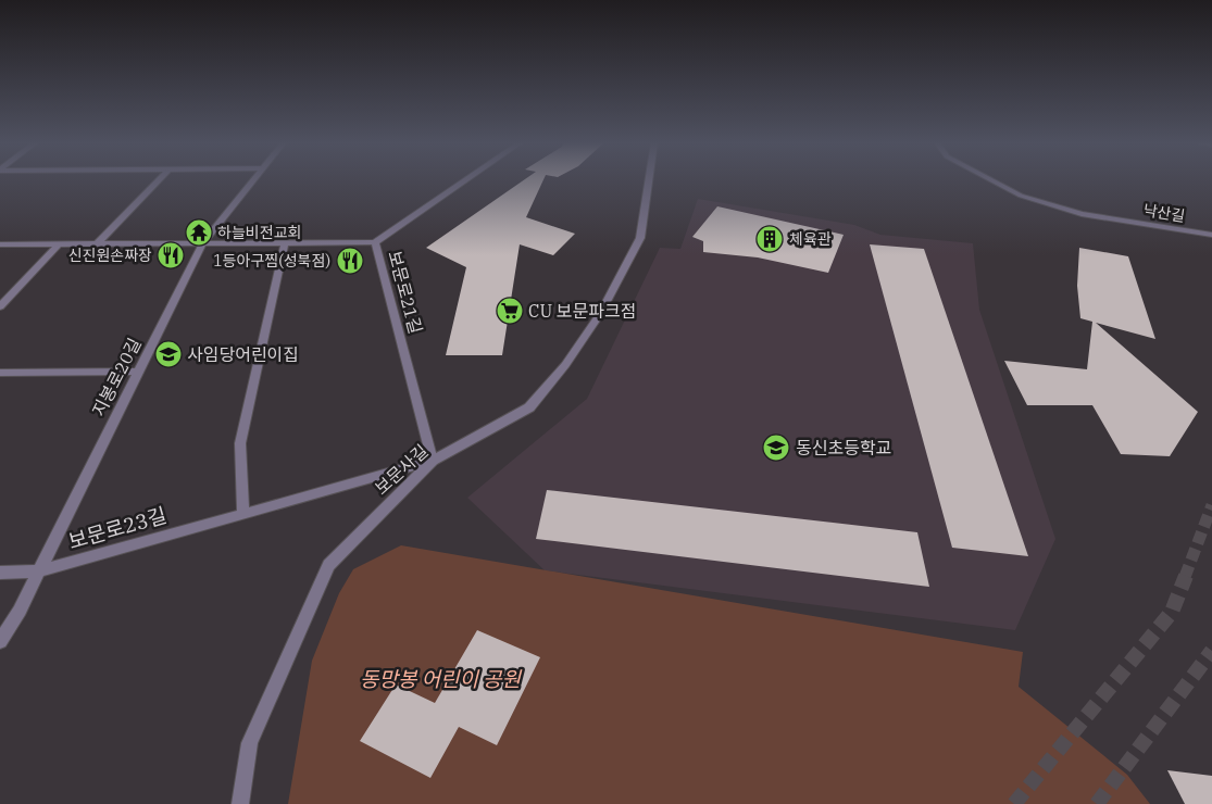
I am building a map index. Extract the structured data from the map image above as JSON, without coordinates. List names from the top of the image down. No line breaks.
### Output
{"streets":{"street":["낙산길","보문로21길","지봉로20길","보문사길","보문로23길"]},"crossings":[["보문로21길","지봉로20길"],["보문로21길","보문사길"],["보문로21길","보문로23길"],["지봉로20길","보문로23길"],["보문사길","보문로23길"]],"parks":["동망봉 어린이 공원"],"places":{"temple":["하늘비전교회"],"building":["체육관"],"restaurant":["신진원손짜장","1등아구찜(성북점)"],"supermarket":["CU 보문파크점"],"school or university":["사임당어린이집","동신초등학교"]}}
